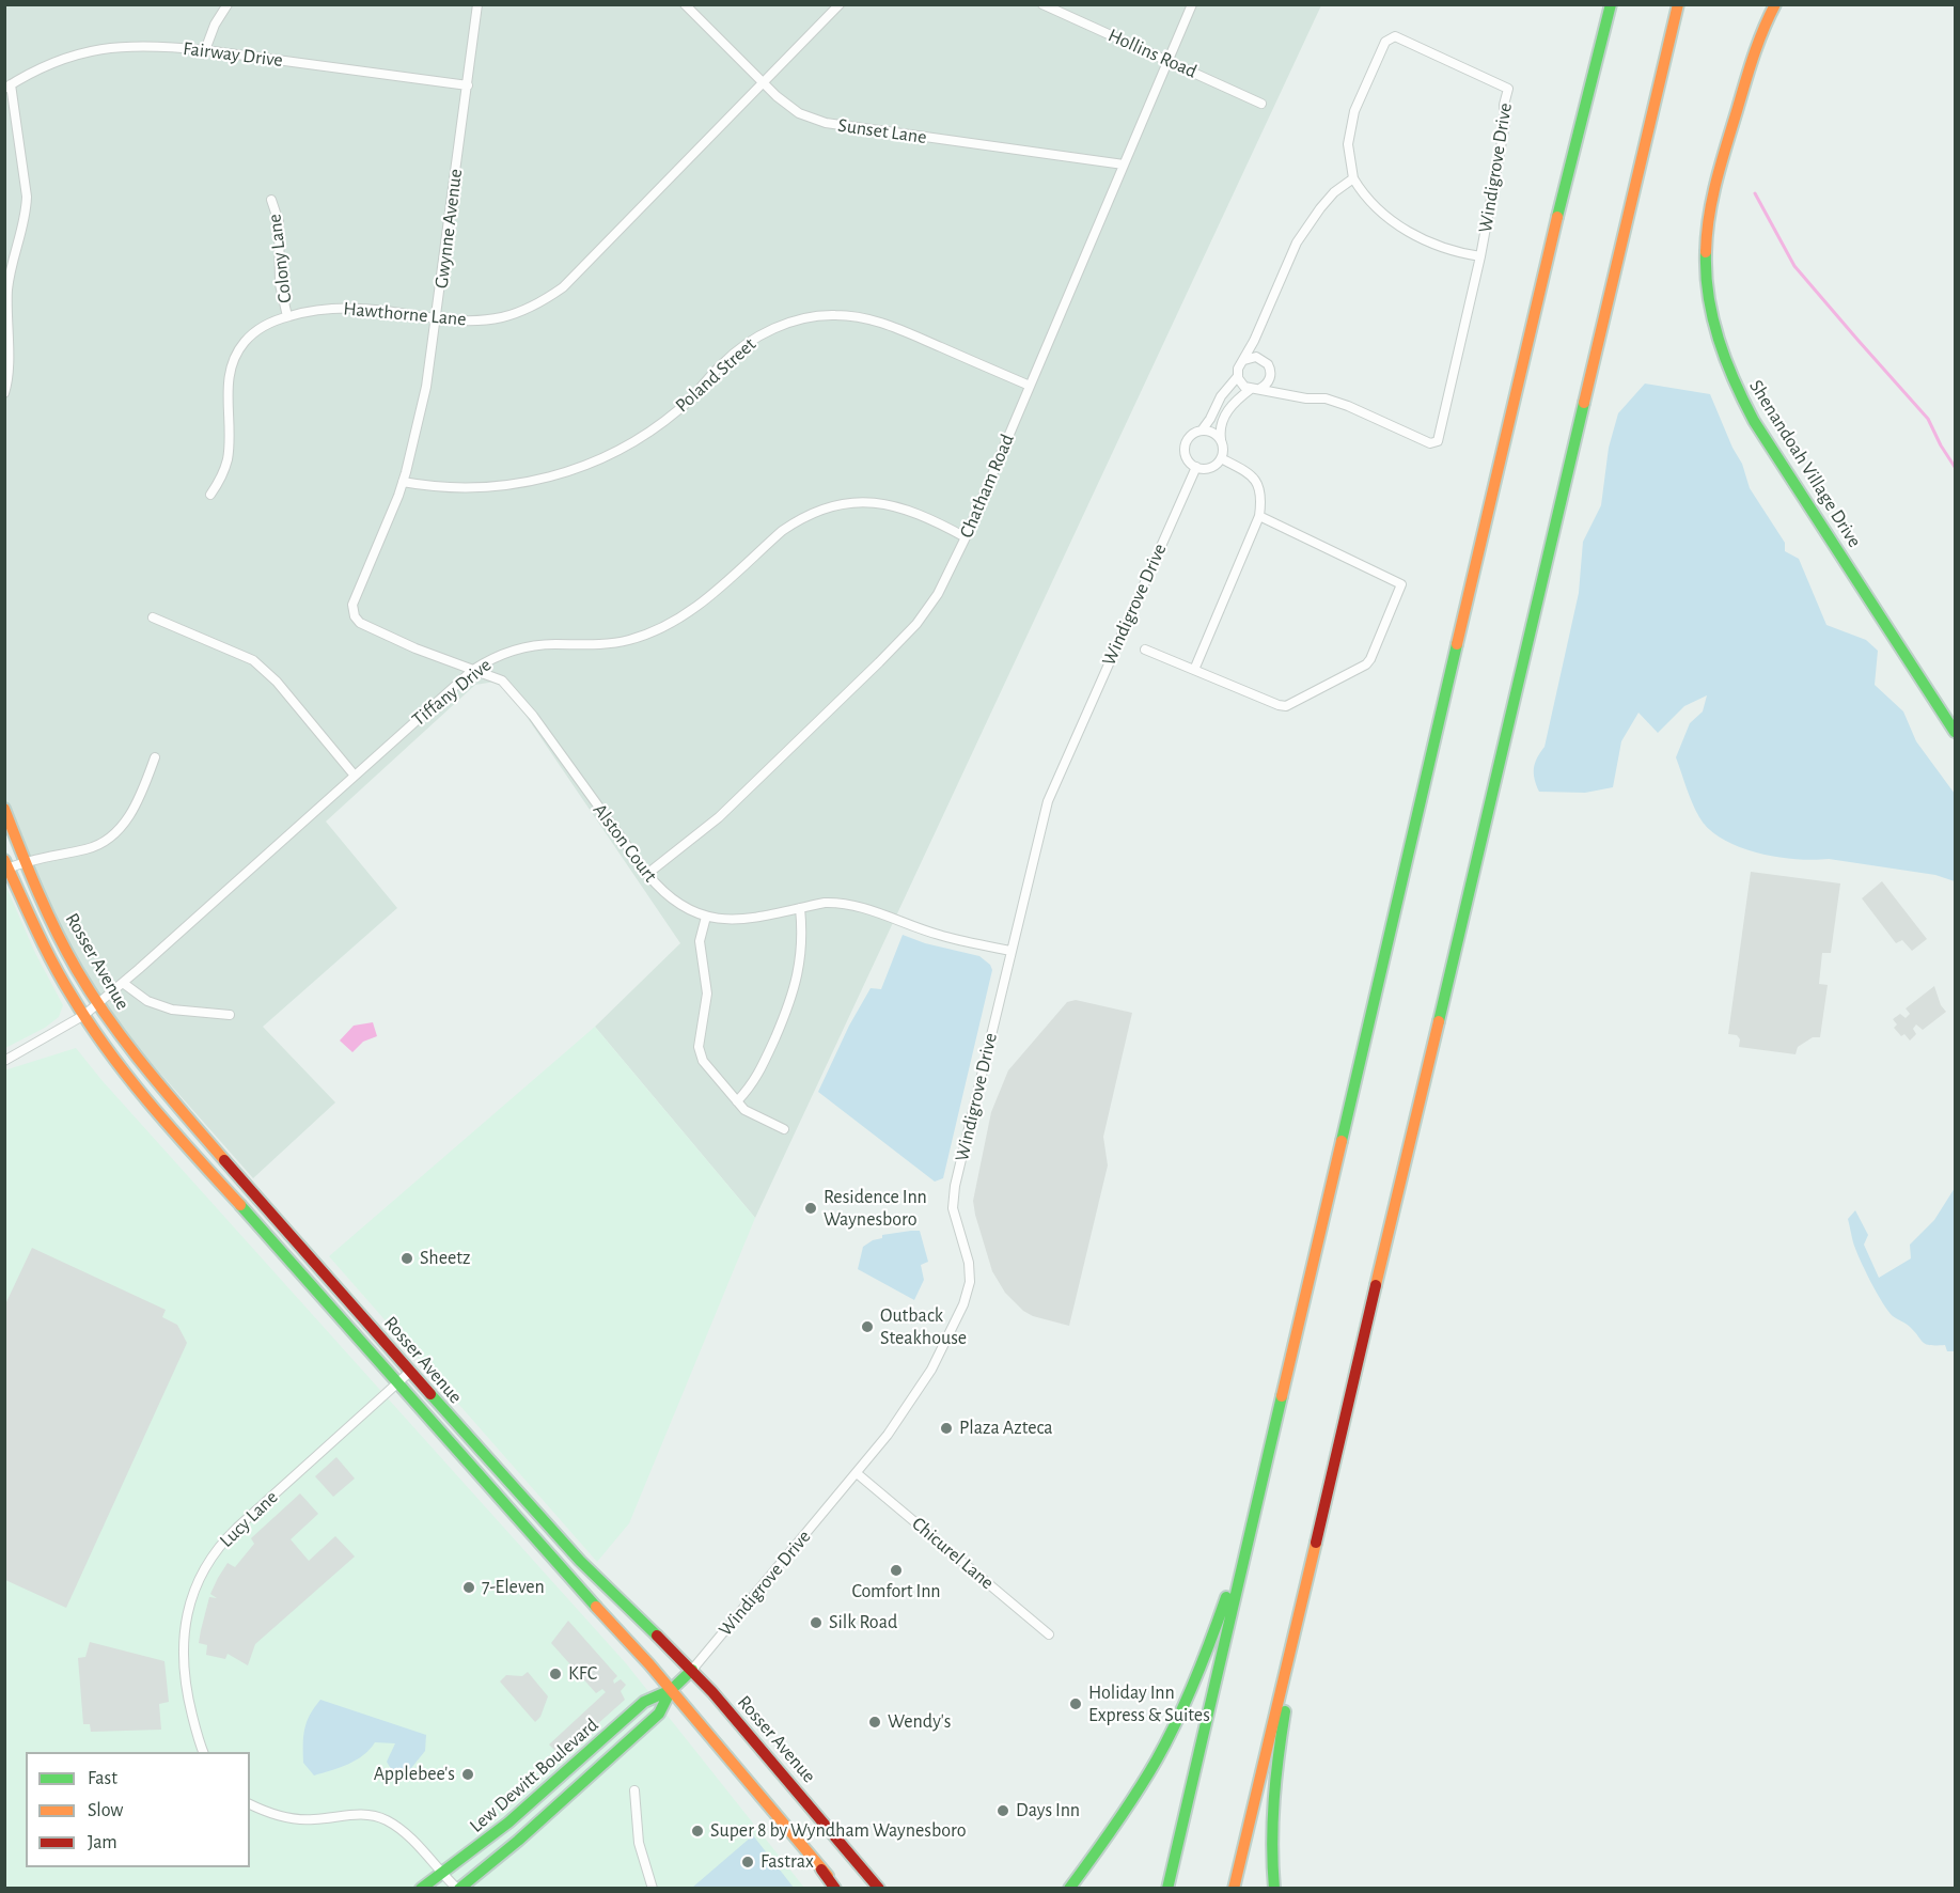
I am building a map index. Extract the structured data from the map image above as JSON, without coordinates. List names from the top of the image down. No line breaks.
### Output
{"streets":{"main road":["Shenandoah Village Drive","Rosser Avenue","Lew Dewitt Boulevard"],"street":["Hollins Road","Fairway Drive","Sunset Lane","Windigrove Drive","Gwynne Avenue","Colony Lane","Hawthorne Lane","Poland Street","Chatham Road","Tiffany Drive","Alston Court","Lucy Lane","Chicurel Lane"]},"crossings":[["Hollins Road","Chatham Road"],["Fairway Drive","Gwynne Avenue"],["Sunset Lane","Hawthorne Lane"],["Sunset Lane","Chatham Road"],["Windigrove Drive","Alston Court"],["Windigrove Drive","Rosser Avenue"],["Windigrove Drive","Chicurel Lane"],["Windigrove Drive","Lew Dewitt Boulevard"],["Gwynne Avenue","Hawthorne Lane"],["Gwynne Avenue","Poland Street"],["Gwynne Avenue","Alston Court"],["Colony Lane","Hawthorne Lane"],["Poland Street","Chatham Road"],["Chatham Road","Tiffany Drive"],["Chatham Road","Alston Court"],["Tiffany Drive","Alston Court"],["Tiffany Drive","Rosser Avenue"],["Rosser Avenue","Lucy Lane"],["Rosser Avenue","Lew Dewitt Boulevard"]],"places":["Residence Inn Waynesboro","Sheetz","Outback Steakhouse","Plaza Azteca","Comfort Inn","7-Eleven","Silk Road","KFC","Holiday Inn Express & Suites","Wendy's","Applebee's","Days Inn","Super 8 by Wyndham Waynesboro","Fastrax"],"legend":["Fast","Slow","Jam"]}
